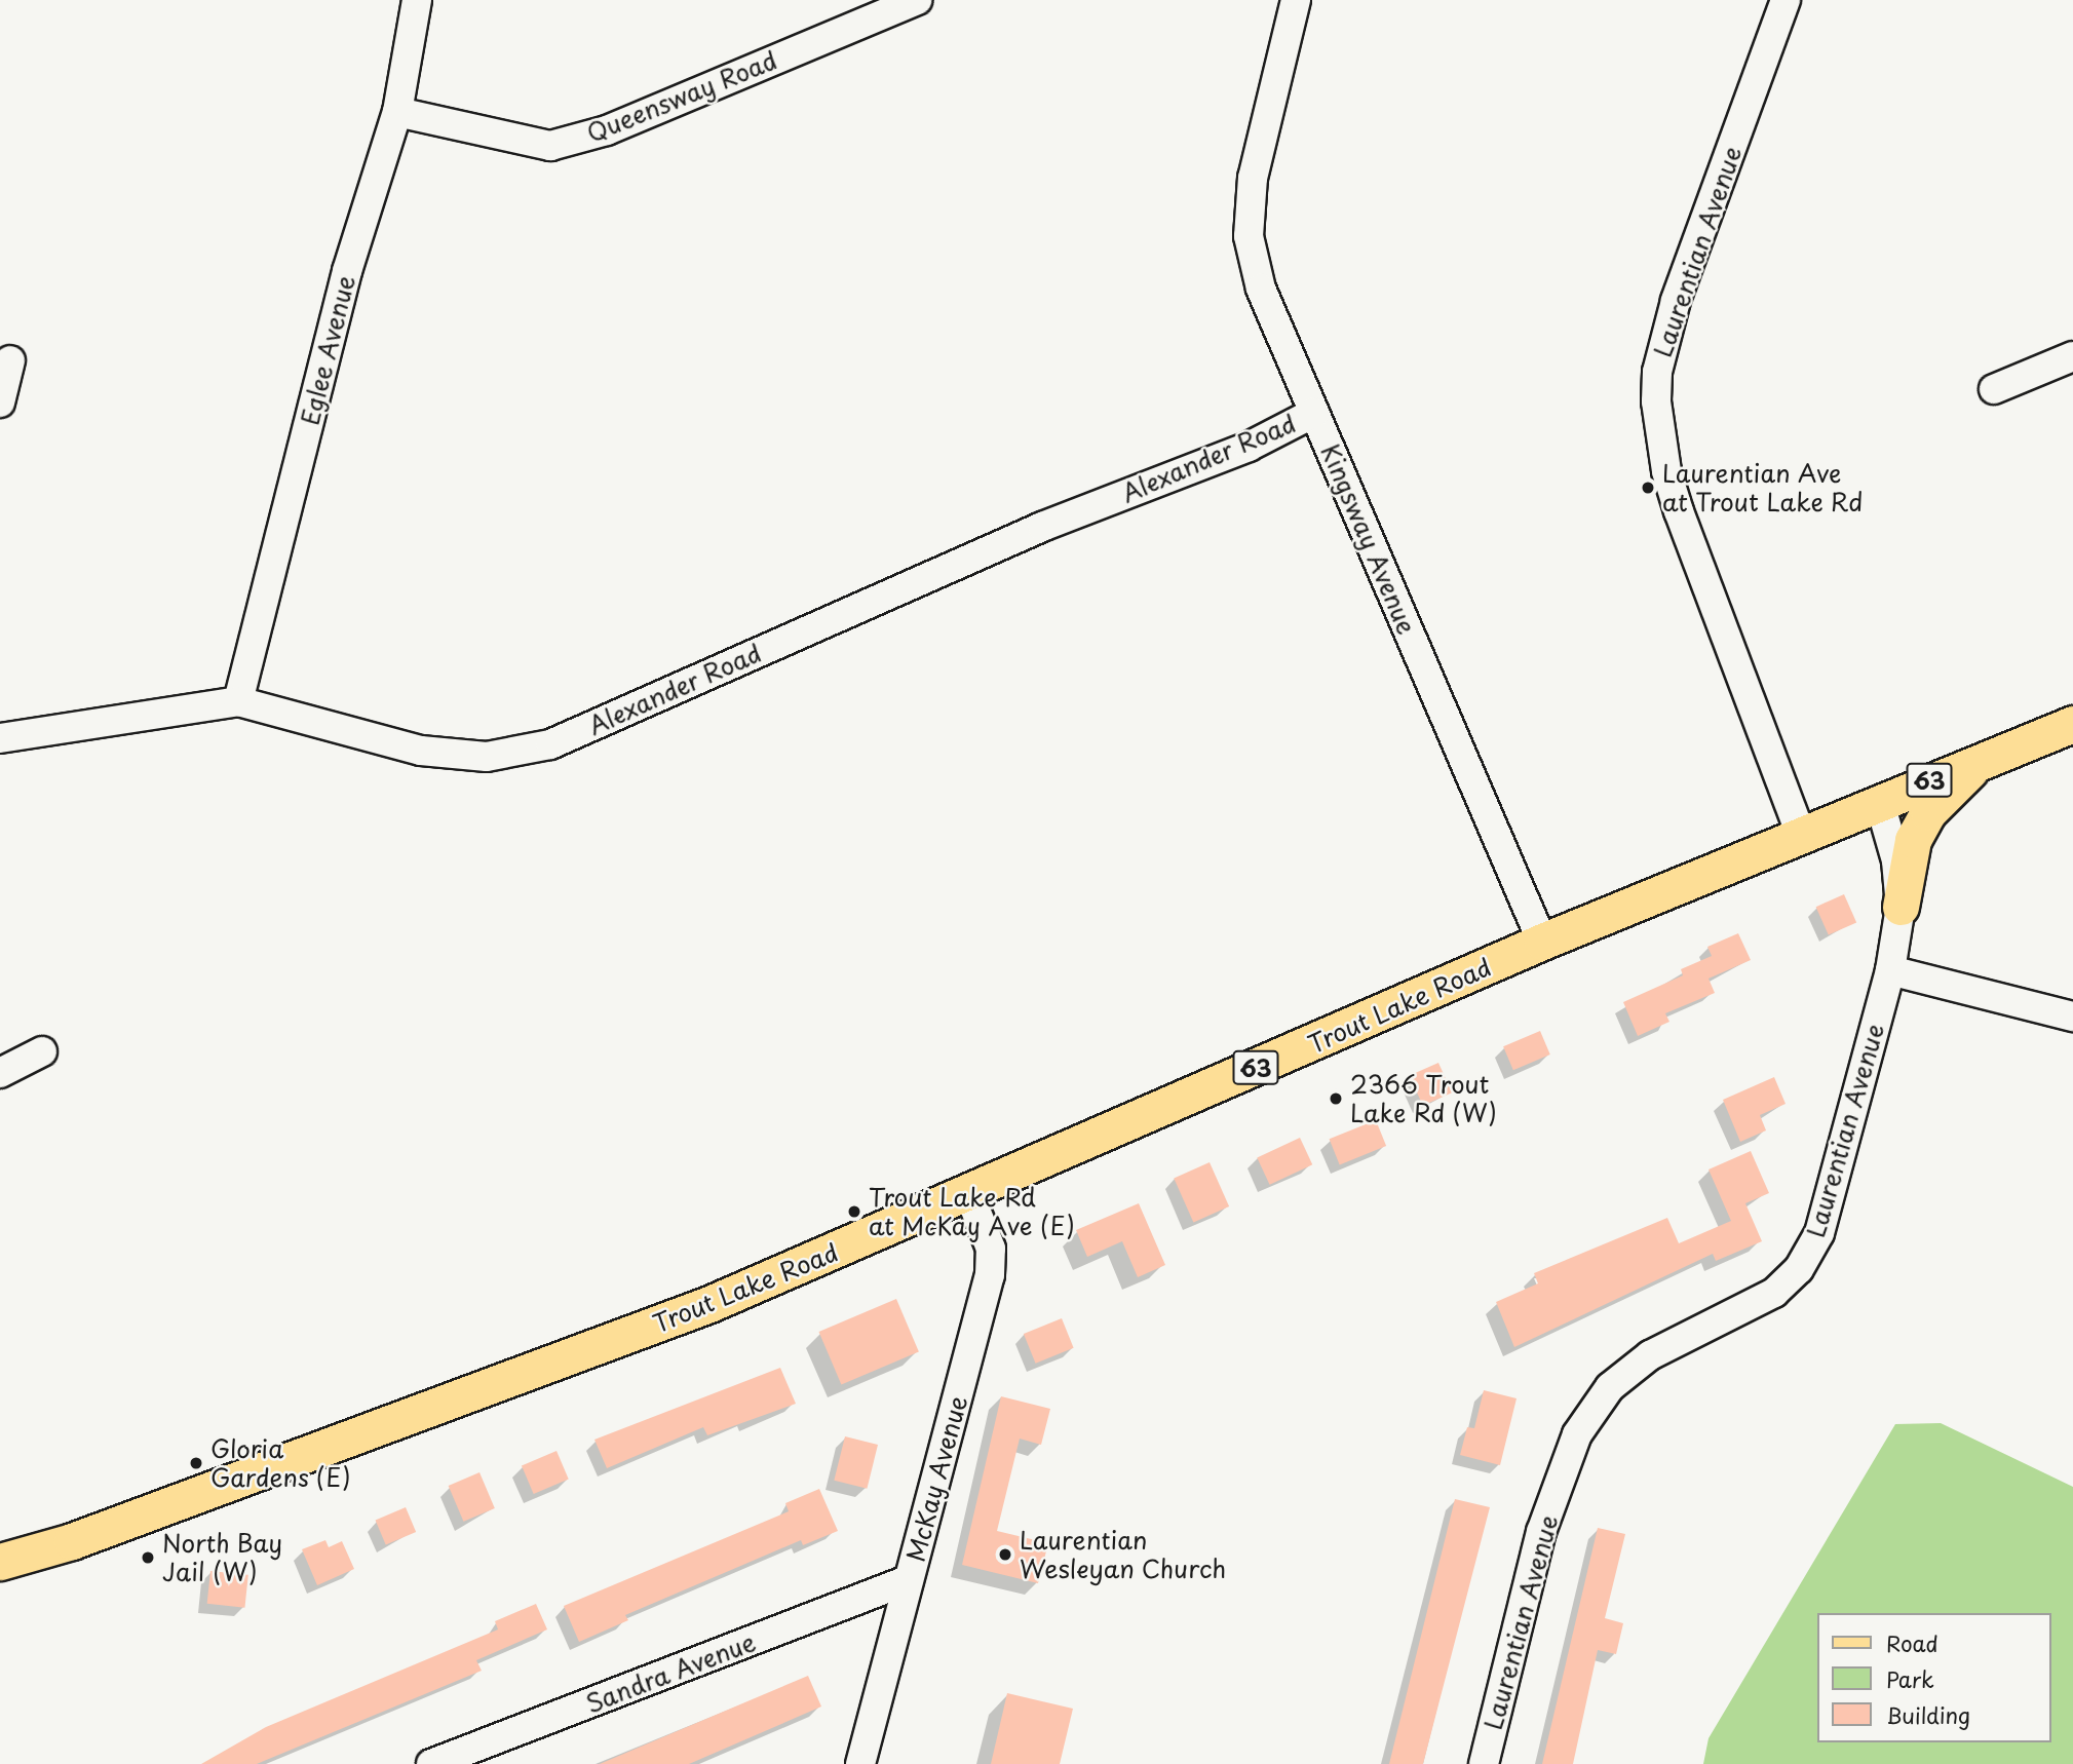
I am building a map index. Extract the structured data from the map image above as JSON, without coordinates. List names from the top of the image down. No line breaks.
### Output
{"streets":{"main road":["63","Trout Lake Road"],"street":["Queensway Road","Laurentian Avenue","Eglee Avenue","Alexander Road","Kingsway Avenue","McKay Avenue","Sandra Avenue"]},"crossings":[["Queensway Road","Eglee Avenue"],["Laurentian Avenue","Trout Lake Road"],["Eglee Avenue","Alexander Road"],["Alexander Road","Kingsway Avenue"],["Kingsway Avenue","Trout Lake Road"],["Trout Lake Road","McKay Avenue"],["McKay Avenue","Sandra Avenue"]],"places":["Laurentian Ave at Trout Lake Rd","2366 Trout Lake Rd (W)","Trout Lake Rd at McKay Ave (E)","Gloria Gardens (E)","Laurentian Wesleyan Church","North Bay Jail (W)"],"legend":["Road","Park","Building"]}
